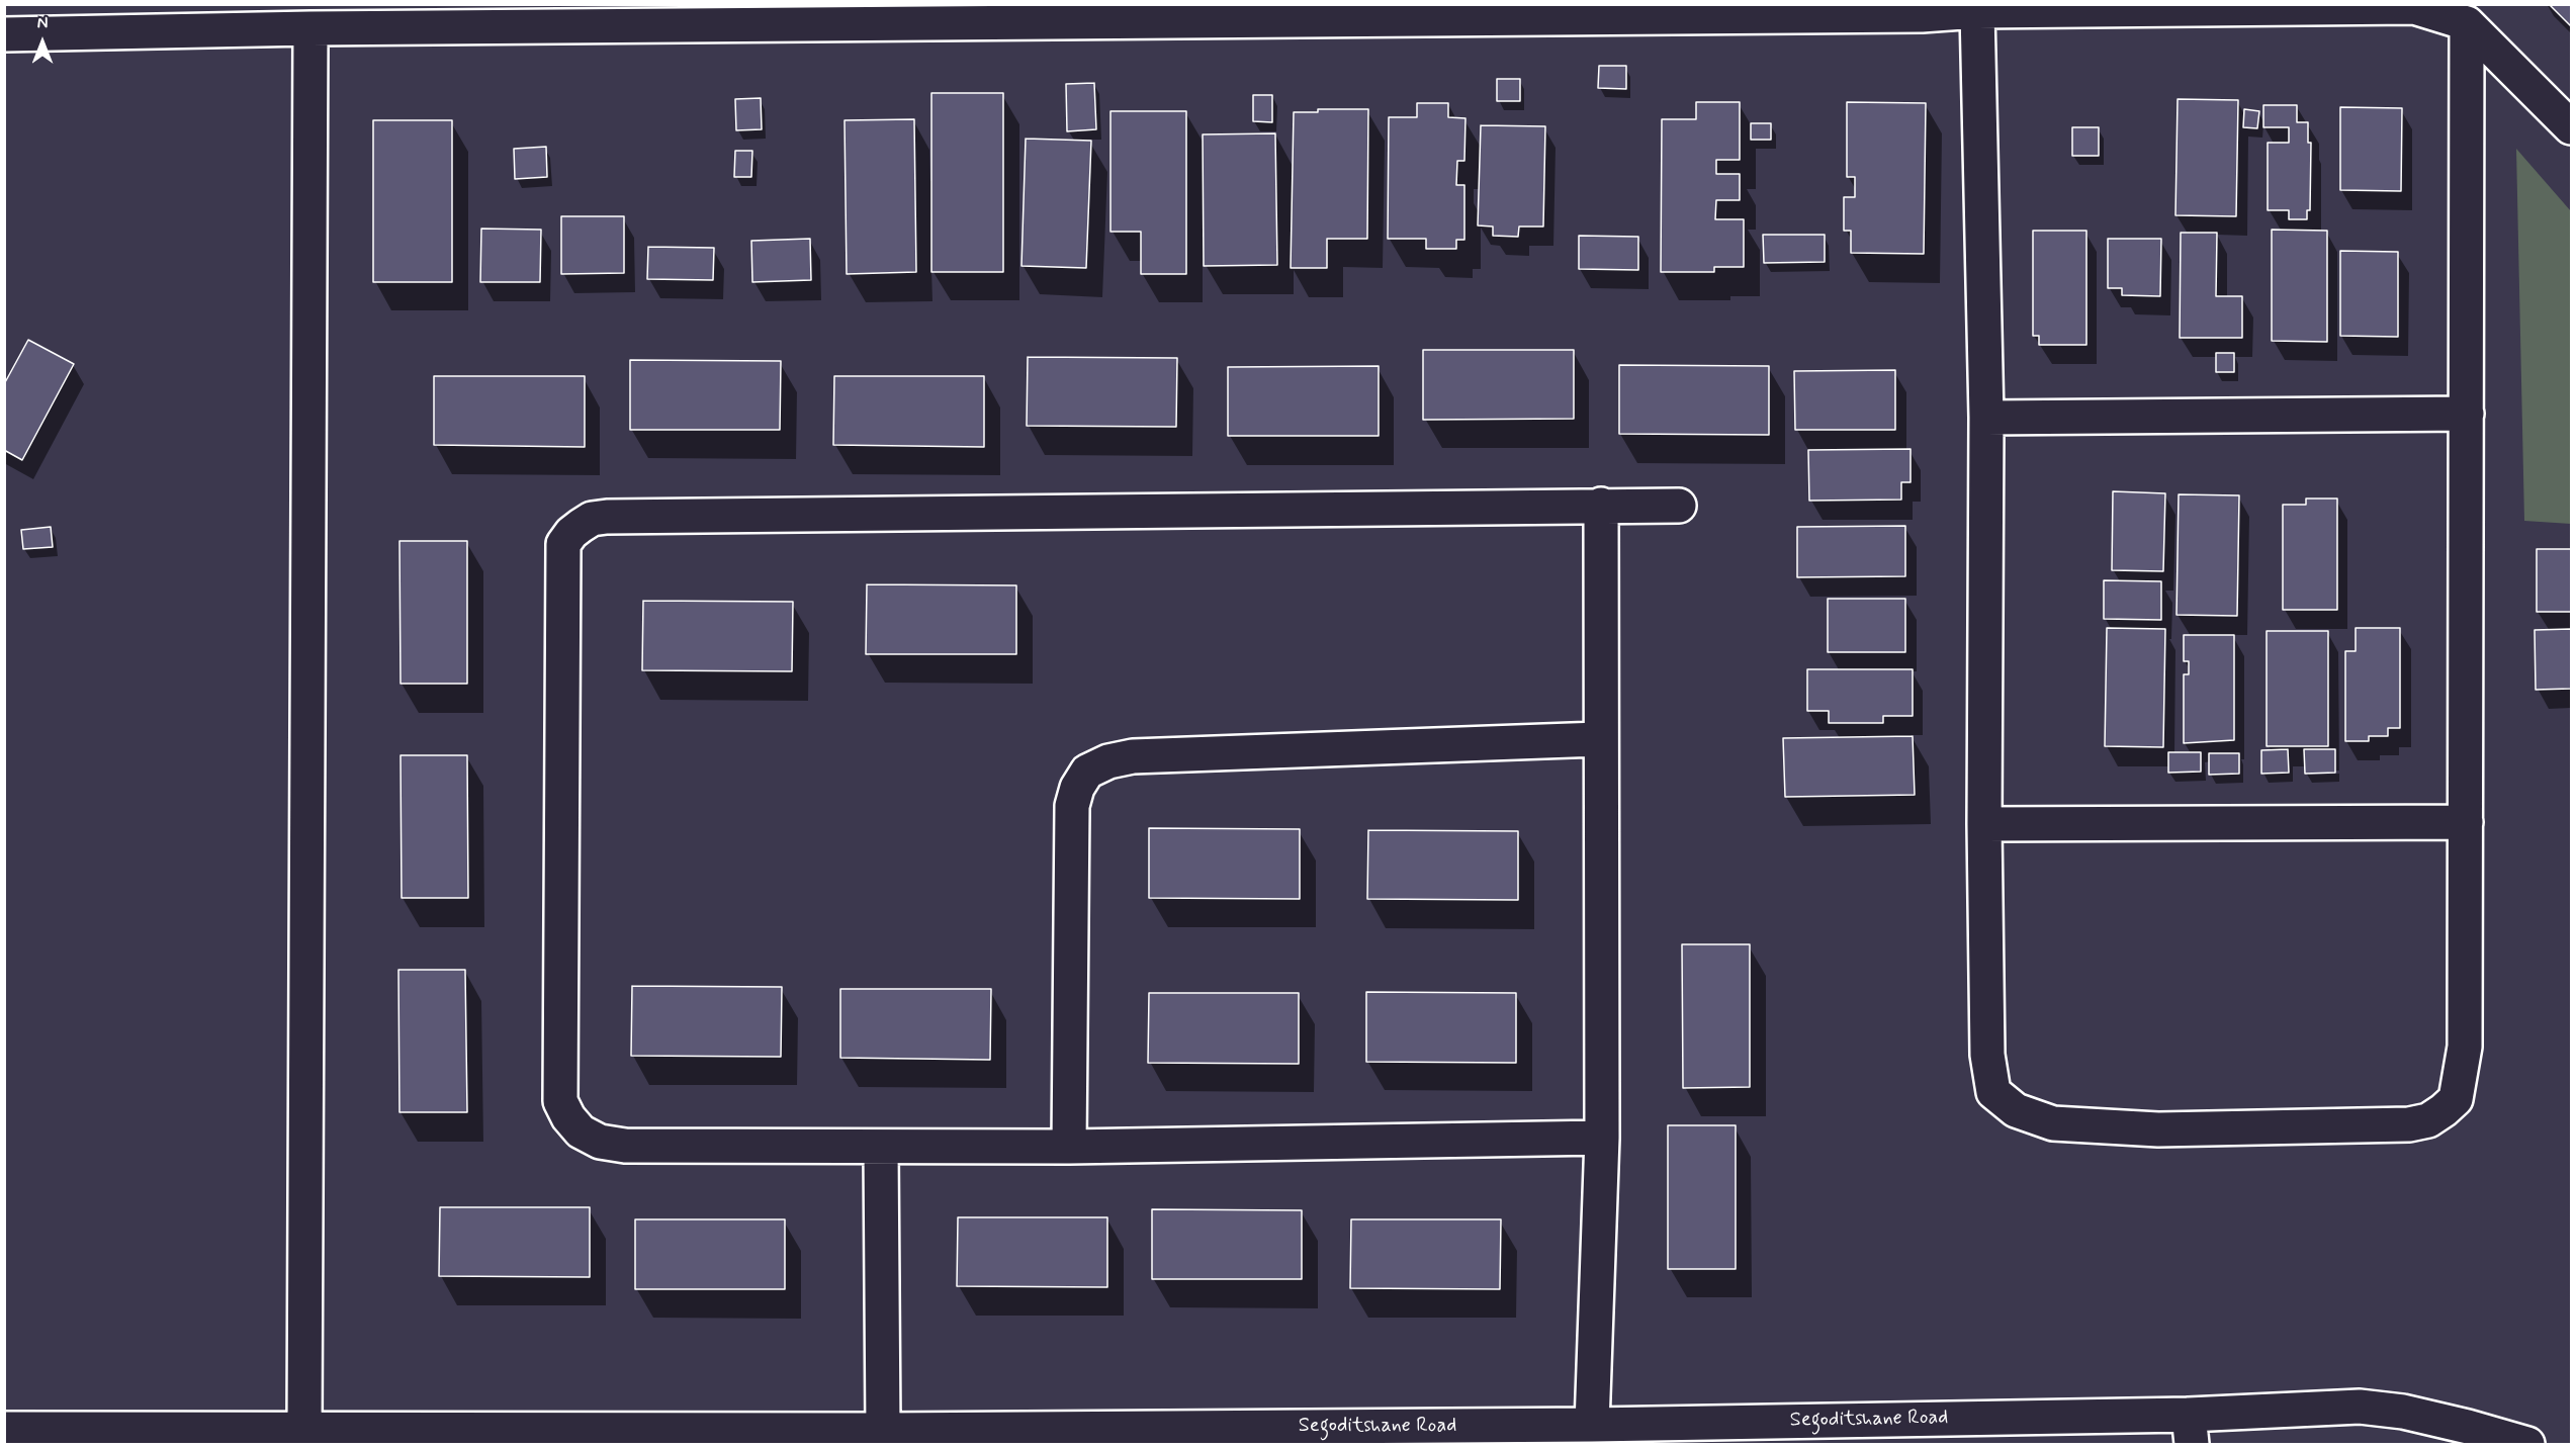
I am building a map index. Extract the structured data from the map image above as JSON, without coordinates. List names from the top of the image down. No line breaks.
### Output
{"streets":{"street":["Segoditshane Road"]},"north":"top"}
